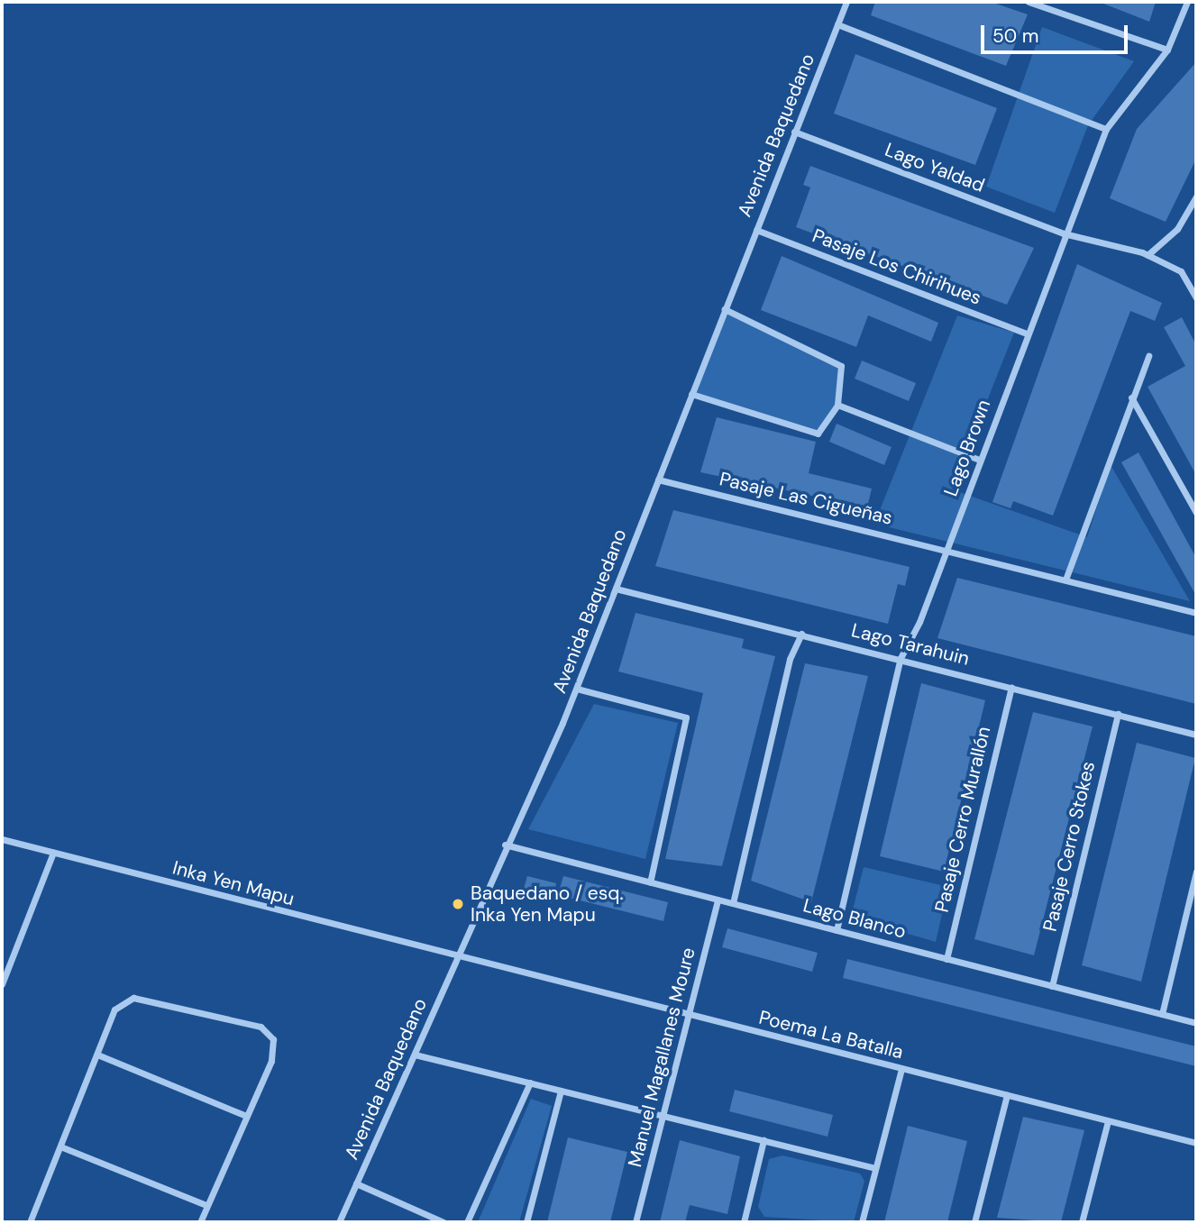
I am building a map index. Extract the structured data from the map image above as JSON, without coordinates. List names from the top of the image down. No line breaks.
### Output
{"streets":{"street":["Avenida Baquedano","Lago Yaldad","Pasaje Los Chirihues","Lago Brown","Pasaje Las Cigueñas","Lago Tarahuin","Pasaje Cerro Murallón","Pasaje Cerro Stokes","Inka Yen Mapu","Lago Blanco","Poema La Batalla","Manuel Magallanes Moure"]},"crossings":[["Avenida Baquedano","Lago Yaldad"],["Avenida Baquedano","Pasaje Los Chirihues"],["Avenida Baquedano","Pasaje Las Cigueñas"],["Avenida Baquedano","Lago Tarahuin"],["Avenida Baquedano","Inka Yen Mapu"],["Avenida Baquedano","Lago Blanco"],["Avenida Baquedano","Poema La Batalla"],["Lago Yaldad","Lago Brown"],["Pasaje Los Chirihues","Lago Brown"],["Lago Brown","Pasaje Las Cigueñas"],["Lago Brown","Lago Tarahuin"],["Lago Brown","Lago Blanco"],["Lago Tarahuin","Pasaje Cerro Murallón"],["Lago Tarahuin","Pasaje Cerro Stokes"],["Pasaje Cerro Murallón","Lago Blanco"],["Pasaje Cerro Stokes","Lago Blanco"],["Inka Yen Mapu","Poema La Batalla"],["Lago Blanco","Manuel Magallanes Moure"],["Poema La Batalla","Manuel Magallanes Moure"]],"places":["Baquedano / esq. Inka Yen Mapu"],"scale_bar":"50 m"}
